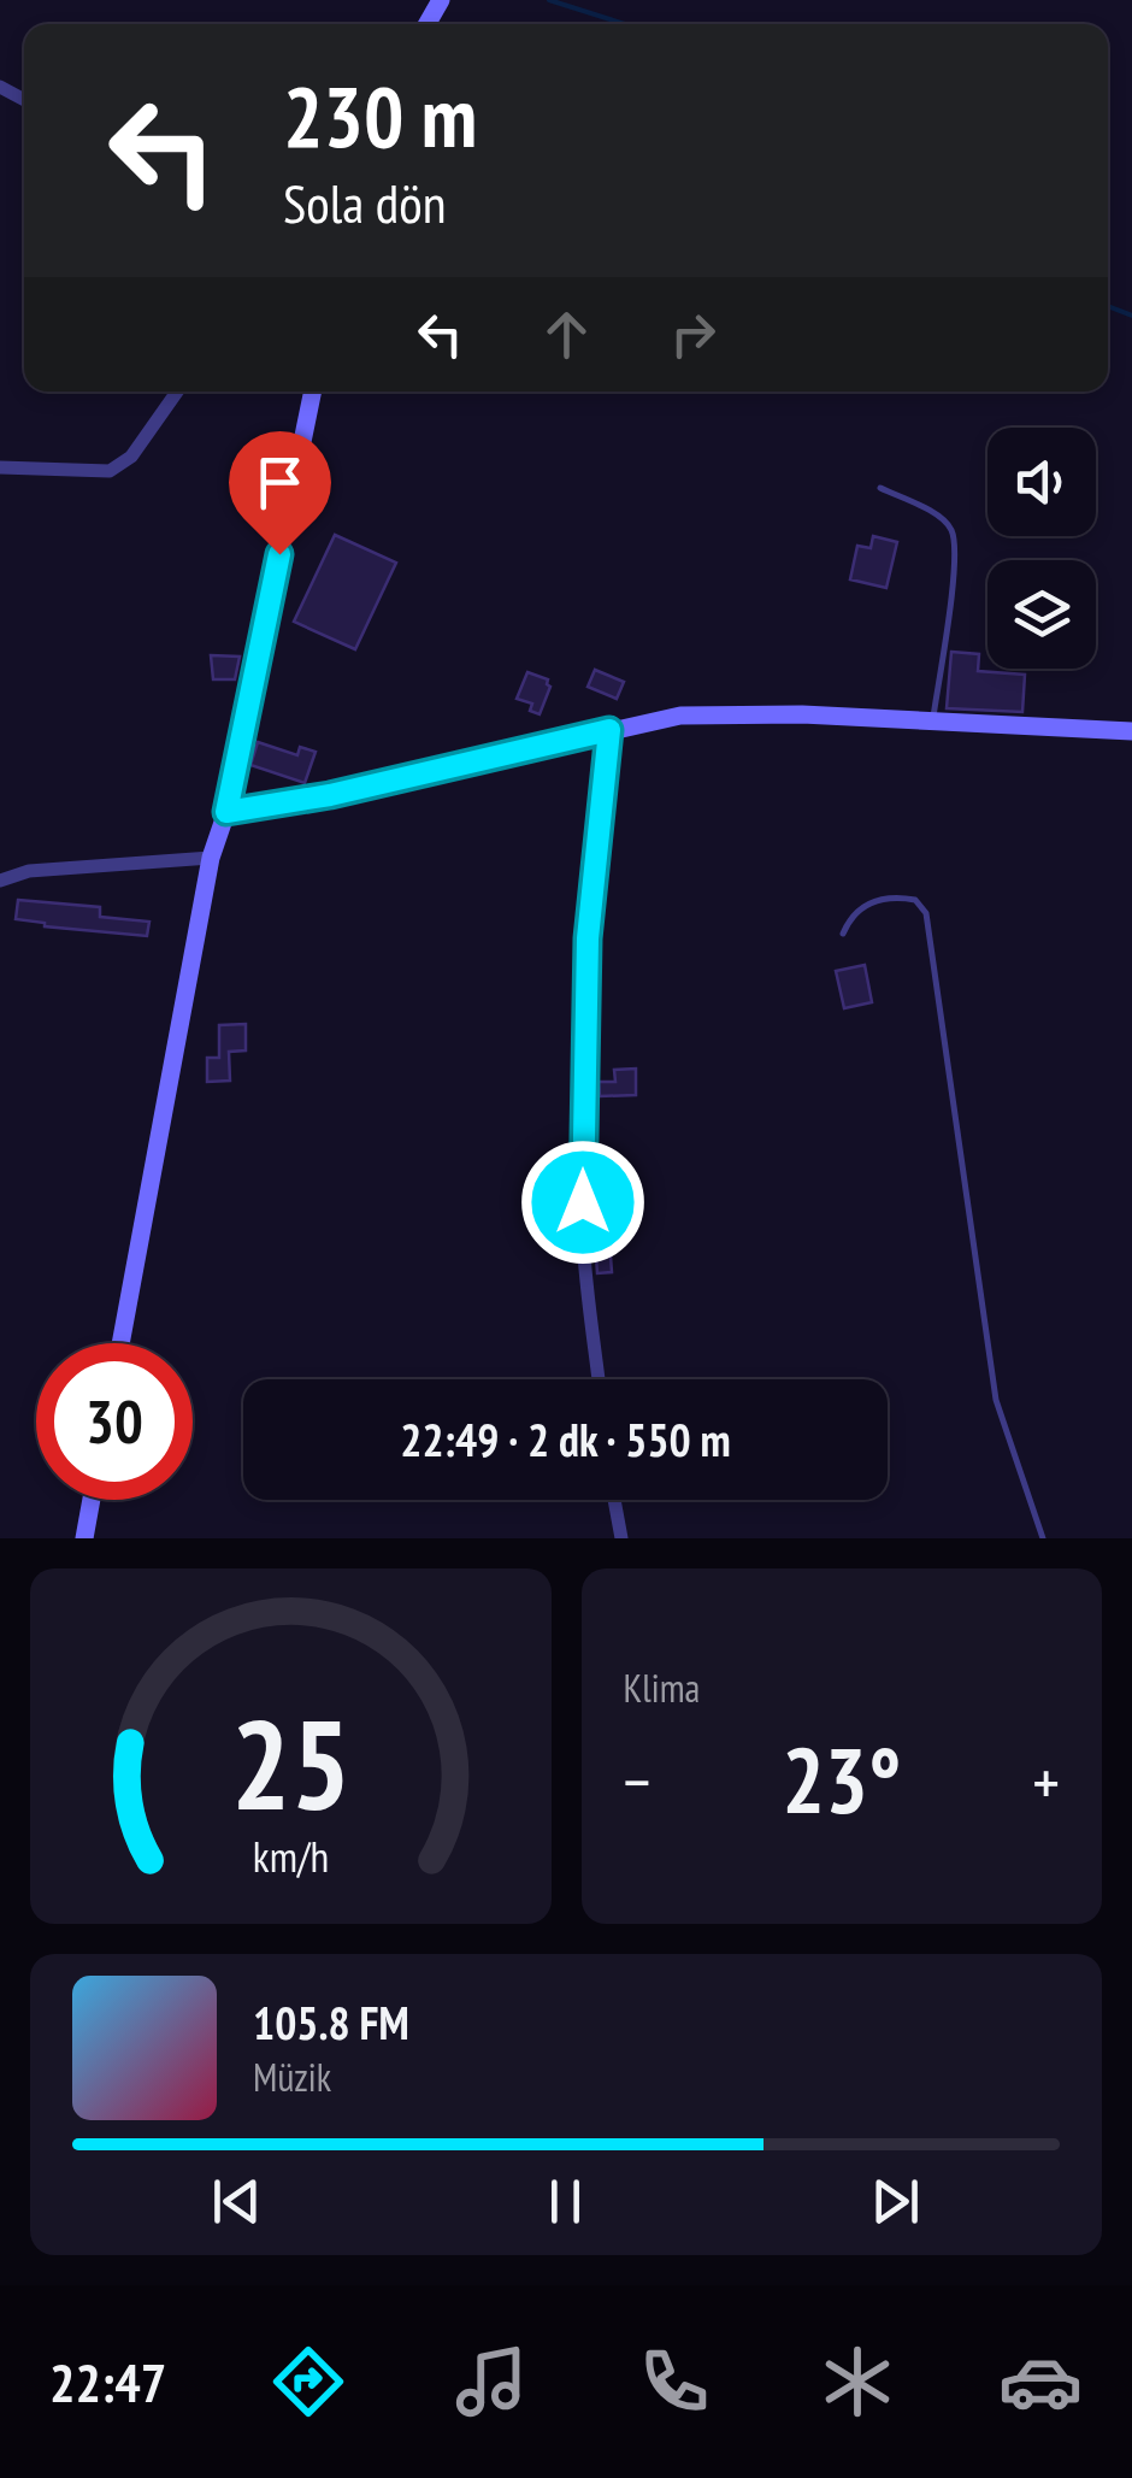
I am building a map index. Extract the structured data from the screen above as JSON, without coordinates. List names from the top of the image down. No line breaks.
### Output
{"page":{"turn":["230 m","Sola dön"],"limit":"30","trip":"22:49 · 2 dk · 550 m","tile":"Klima","heat":["−","23°","+"],"song":["105.8 FM","Müzik"],"tabs":"22:47","gauge":["25","km/h"]}}
